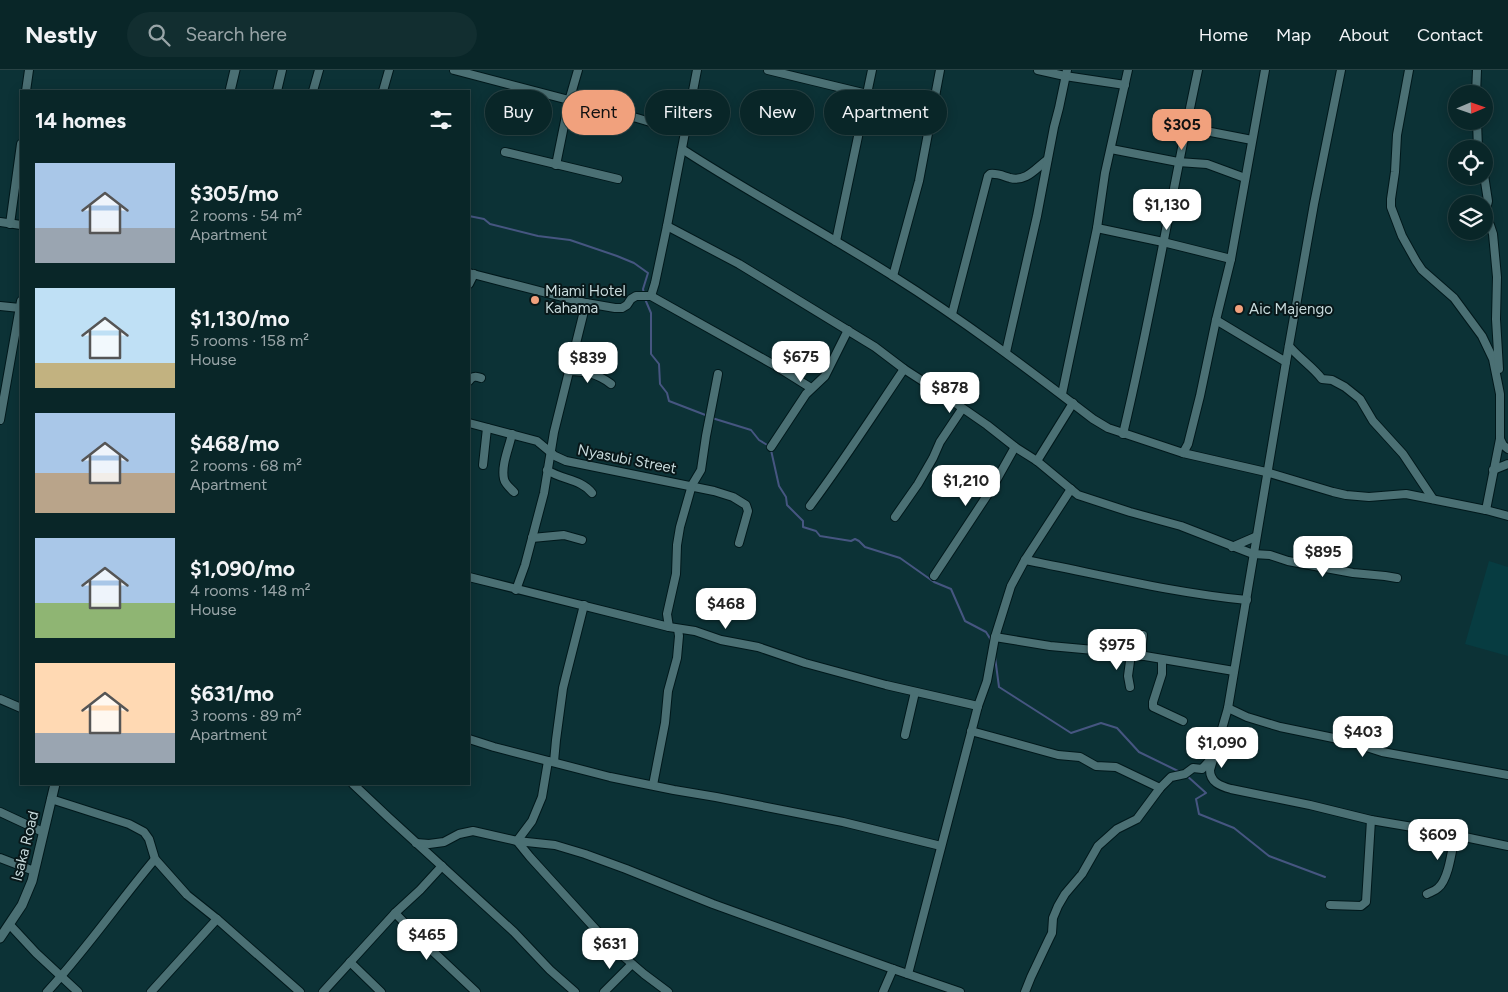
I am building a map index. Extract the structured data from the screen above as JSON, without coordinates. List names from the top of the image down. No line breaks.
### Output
{"streets":{"street":["Nyasubi Street","Isaka Road"]},"places":["Miami Hotel Kahama","Aic Majengo"],"north":"right","page":{"header":"Nestly","search":"Search here","nav":["Home","Map","About","Contact"],"chip":["Buy","Rent","Filters","New","Apartment"],"heading":"14 homes","price":["$305","$1,130","$675","$839","$878","$1,210","$895","$468","$975","$403","$1,090","$609","$465","$631"],"list":[{"name":"$305/mo","note":"2 rooms · 54 m² · Apartment"},{"name":"$1,130/mo","note":"5 rooms · 158 m² · House"},{"name":"$468/mo","note":"2 rooms · 68 m² · Apartment"},{"name":"$1,090/mo","note":"4 rooms · 148 m² · House"},{"name":"$631/mo","note":"3 rooms · 89 m² · Apartment"}]}}
